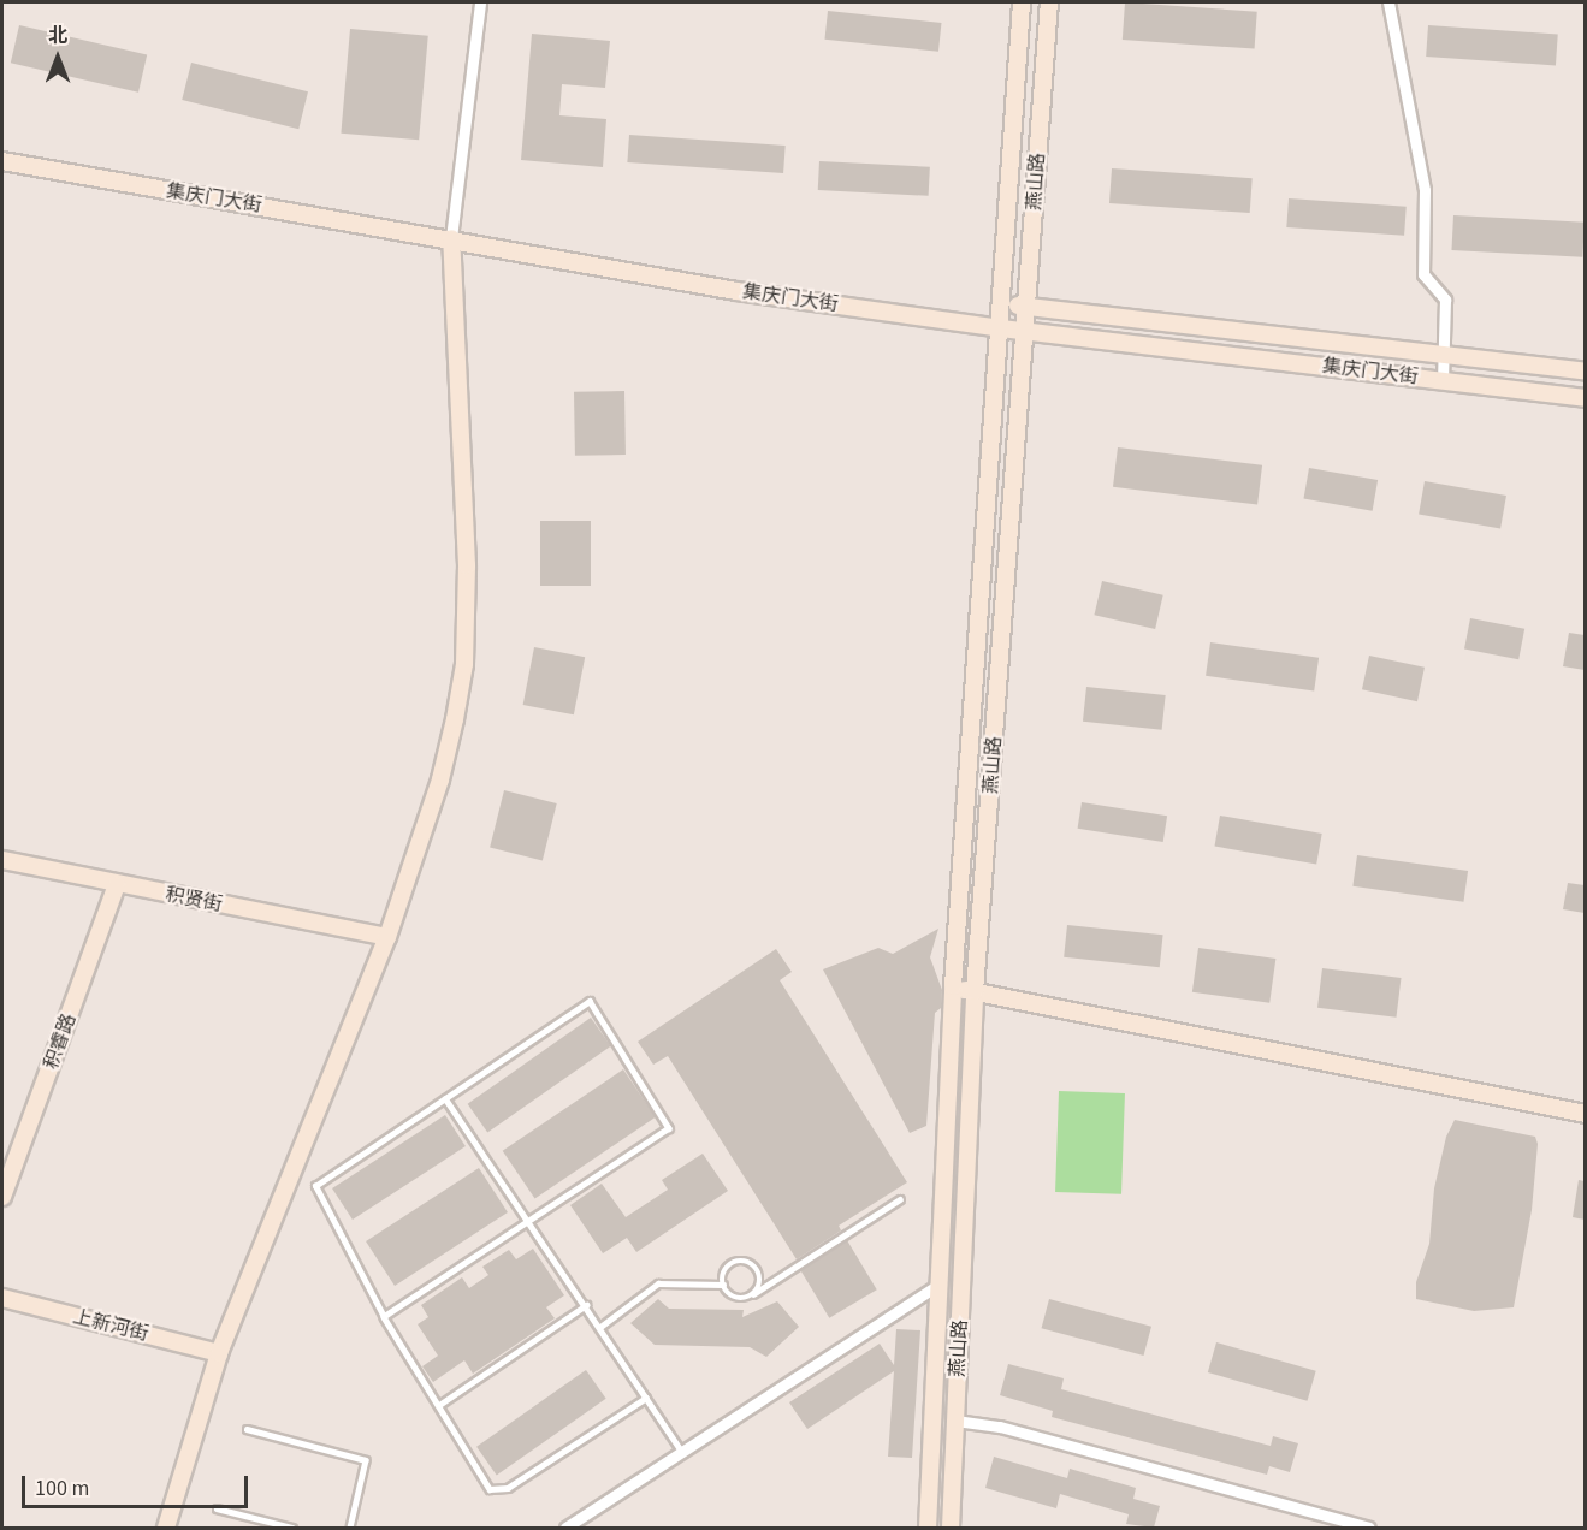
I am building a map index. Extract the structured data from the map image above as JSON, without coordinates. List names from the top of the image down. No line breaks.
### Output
{"streets":{"street":["燕山路","集庆门大街","积贤街","积睿路","上新河街"]},"crossings":[["燕山路","集庆门大街"],["积贤街","积睿路"]],"scale_bar":"100 m","north":"top"}
